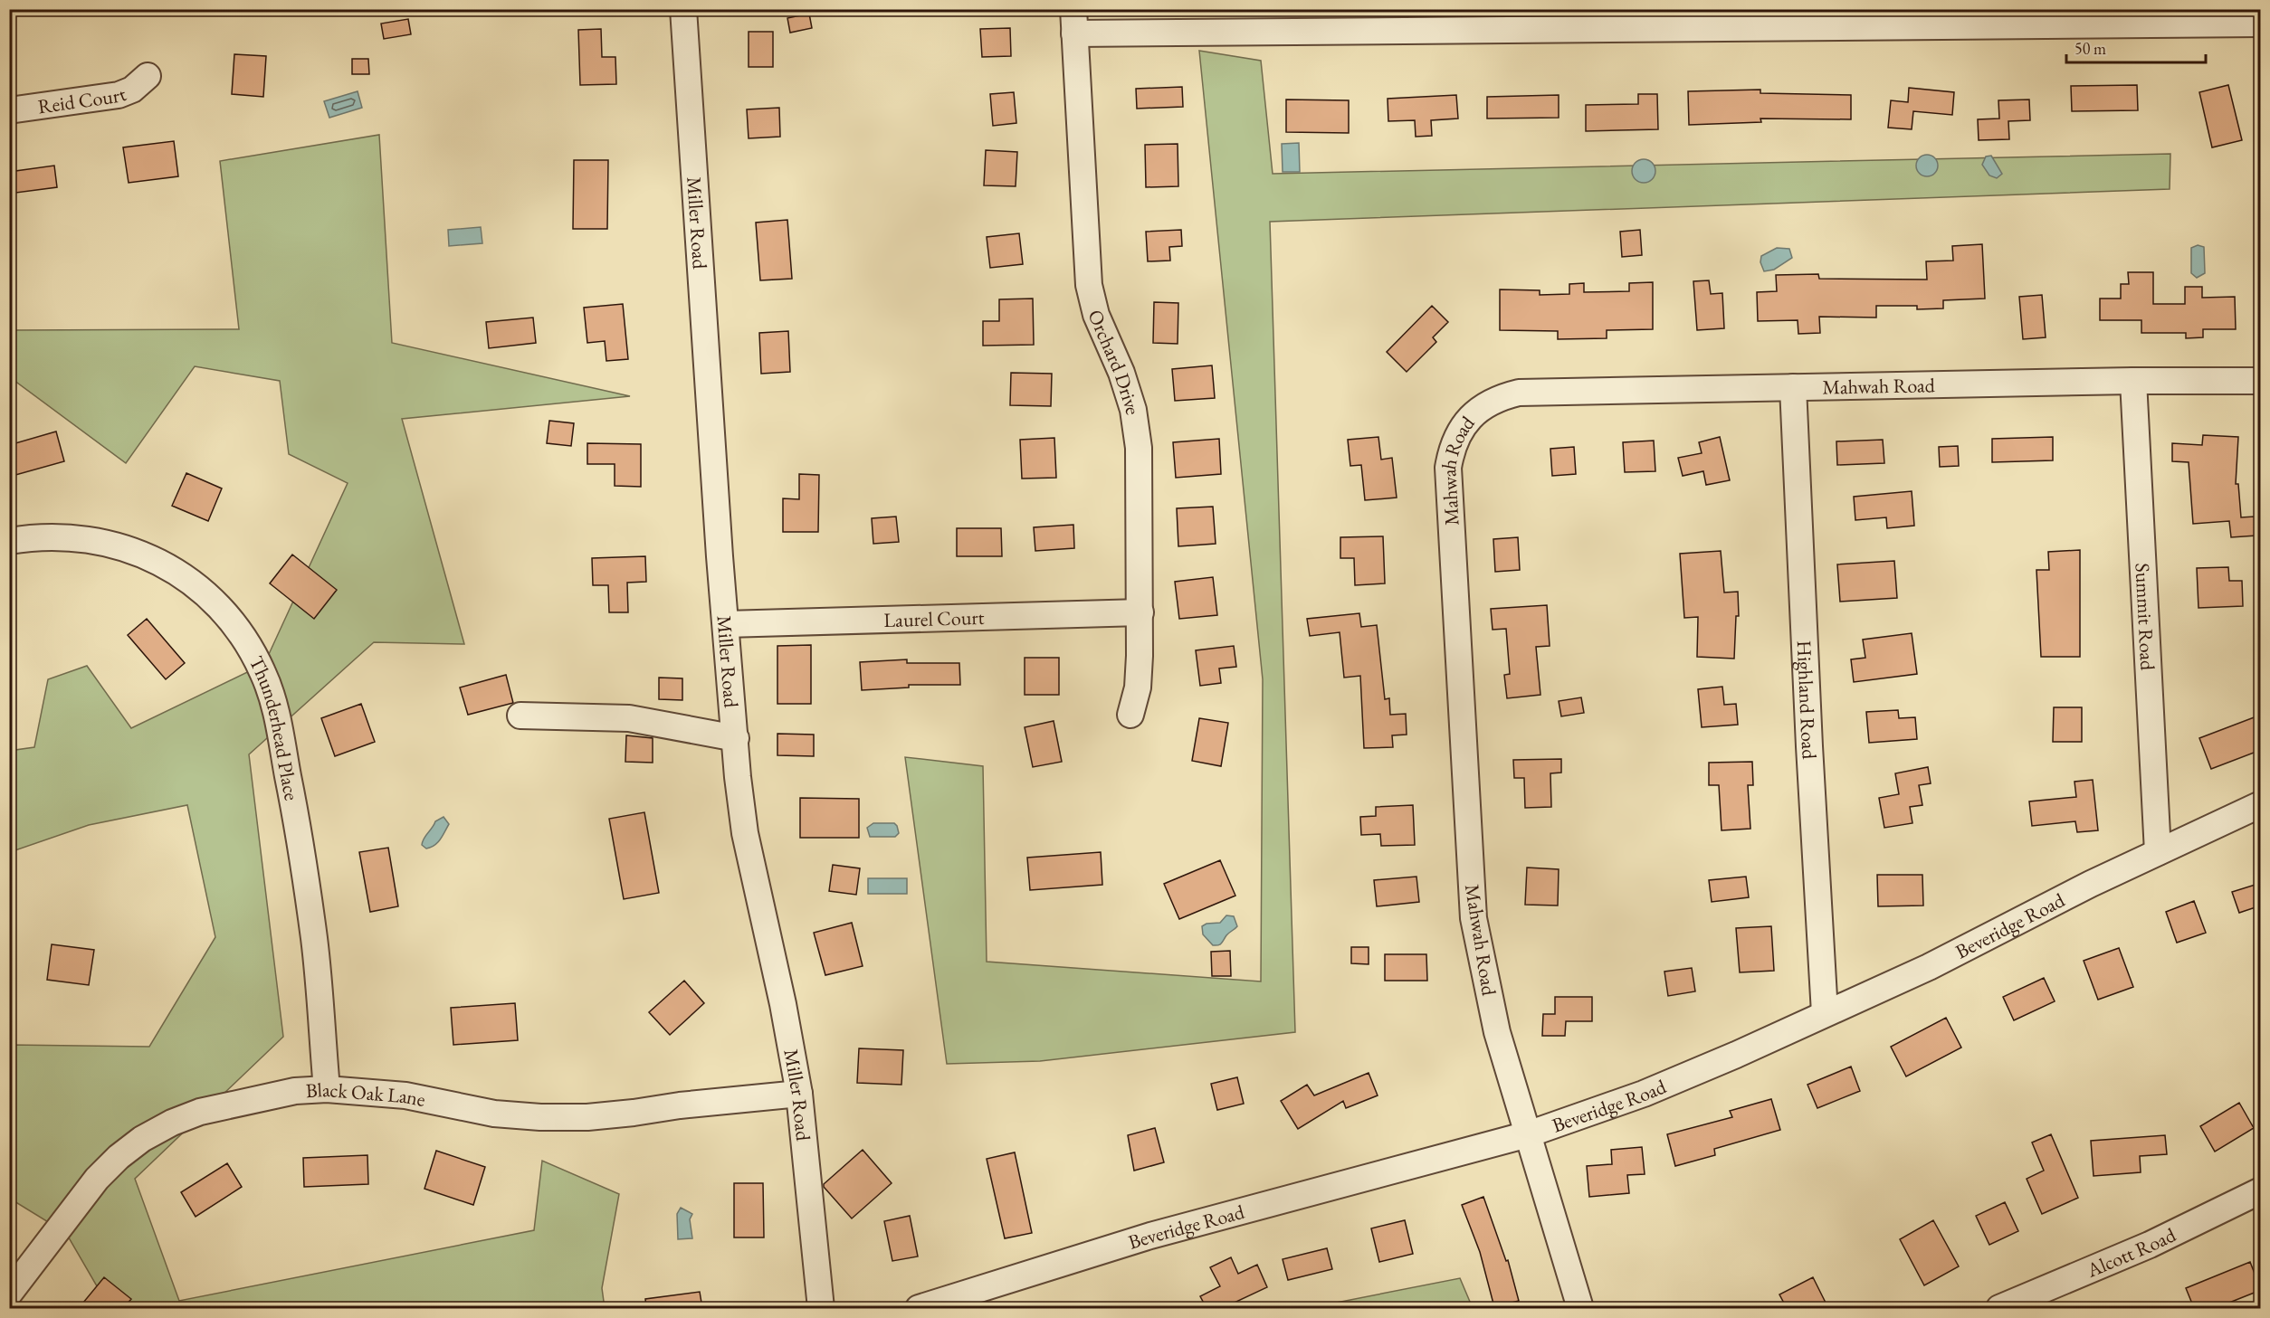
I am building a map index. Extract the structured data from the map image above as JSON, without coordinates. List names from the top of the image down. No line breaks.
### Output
{"streets":{"street":["Reid Court","Miller Road","Orchard Drive","Mahwah Road","Summit Road","Laurel Court","Highland Road","Thunderhead Place","Beveridge Road","Black Oak Lane","Alcott Road"]},"crossings":[["Miller Road","Laurel Court"],["Miller Road","Black Oak Lane"],["Orchard Drive","Laurel Court"],["Mahwah Road","Summit Road"],["Mahwah Road","Highland Road"],["Mahwah Road","Beveridge Road"],["Summit Road","Beveridge Road"],["Highland Road","Beveridge Road"],["Thunderhead Place","Black Oak Lane"]],"scale_bar":"50 m"}
